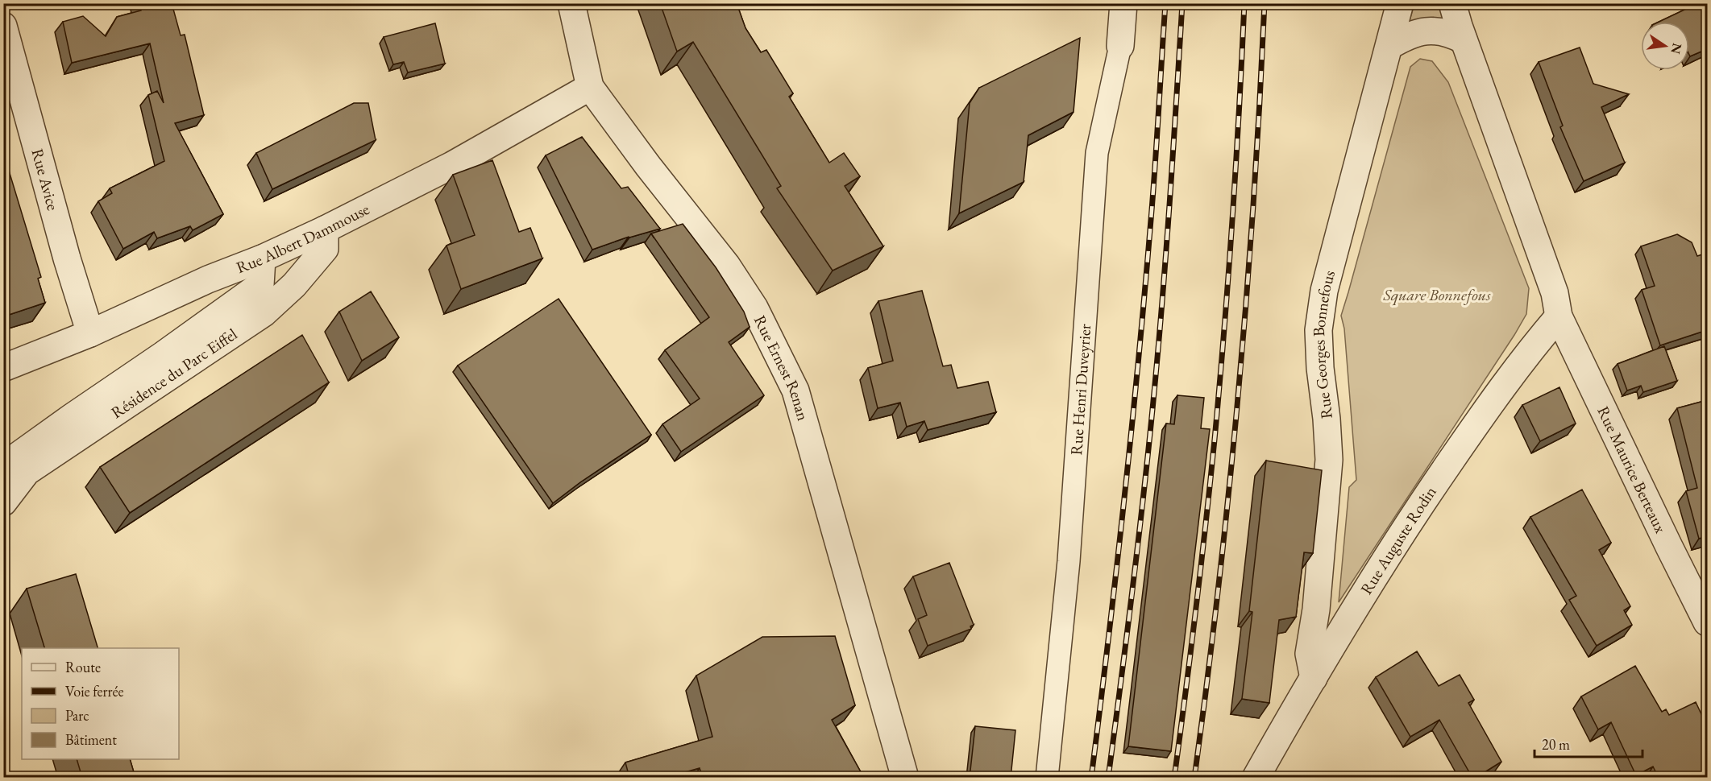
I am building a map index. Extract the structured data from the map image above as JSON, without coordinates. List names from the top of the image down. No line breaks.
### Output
{"streets":{"street":["Rue Avice","Rue Albert Dammouse","Rue Georges Bonnefous","Rue Ernest Renan","Résidence du Parc Eiffel","Rue Henri Duveyrier","Rue Maurice Berteaux","Rue Auguste Rodin"]},"crossings":[["Rue Avice","Rue Albert Dammouse"],["Rue Albert Dammouse","Rue Ernest Renan"],["Rue Albert Dammouse","Résidence du Parc Eiffel"],["Rue Georges Bonnefous","Rue Auguste Rodin"],["Rue Maurice Berteaux","Rue Auguste Rodin"]],"parks":["Square Bonnefous"],"legend":["Route","Voie ferrée","Parc","Bâtiment"],"scale_bar":"20 m","north":"right"}
